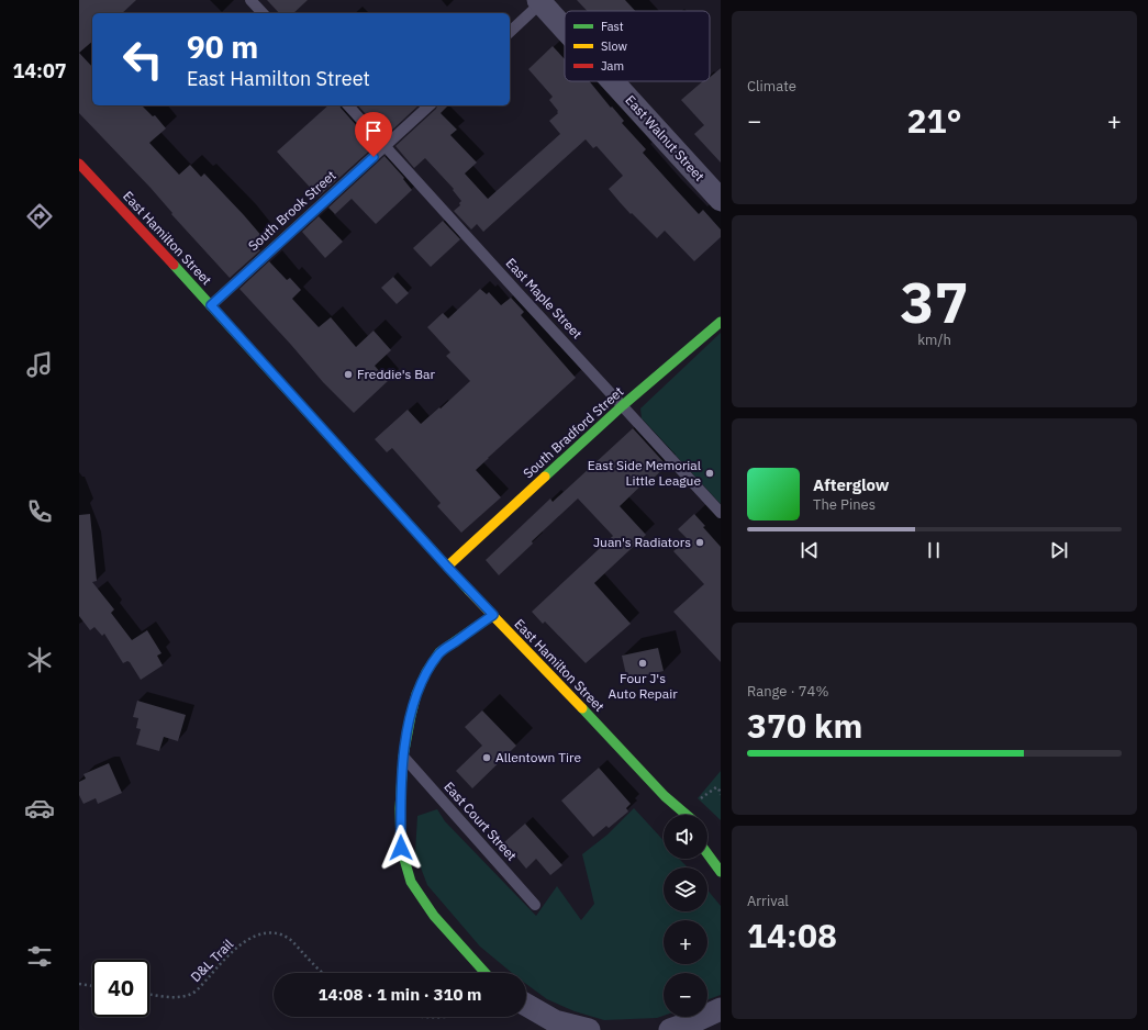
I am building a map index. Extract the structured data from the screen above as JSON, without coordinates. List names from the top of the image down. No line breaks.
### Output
{"streets":{"main road":["East Hamilton Street","South Bradford Street"],"street":["East Walnut Street"],"lane":["South Brook Street","East Maple Street","East Court Street"],"path":["D&L Trail"]},"crossings":[["South Brook Street","East Hamilton Street"],["South Brook Street","East Maple Street"],["East Hamilton Street","South Bradford Street"],["East Maple Street","South Bradford Street"]],"places":["Freddie's Bar","East Side Memorial Little League","Juan's Radiators","Four J's Auto Repair","Allentown Tire"],"legend":["Fast","Slow","Jam"],"page":{"tabs":"14:07","tile":["Climate",["37","km/h"],["Range · 74%","370 km"],["Arrival","14:08"]],"turn":["90 m","East Hamilton Street"],"heat":["−","21°","+"],"song":["Afterglow","The Pines"],"map_buttons":["+","−"],"limit":"40","trip":"14:08 · 1 min · 310 m"}}
